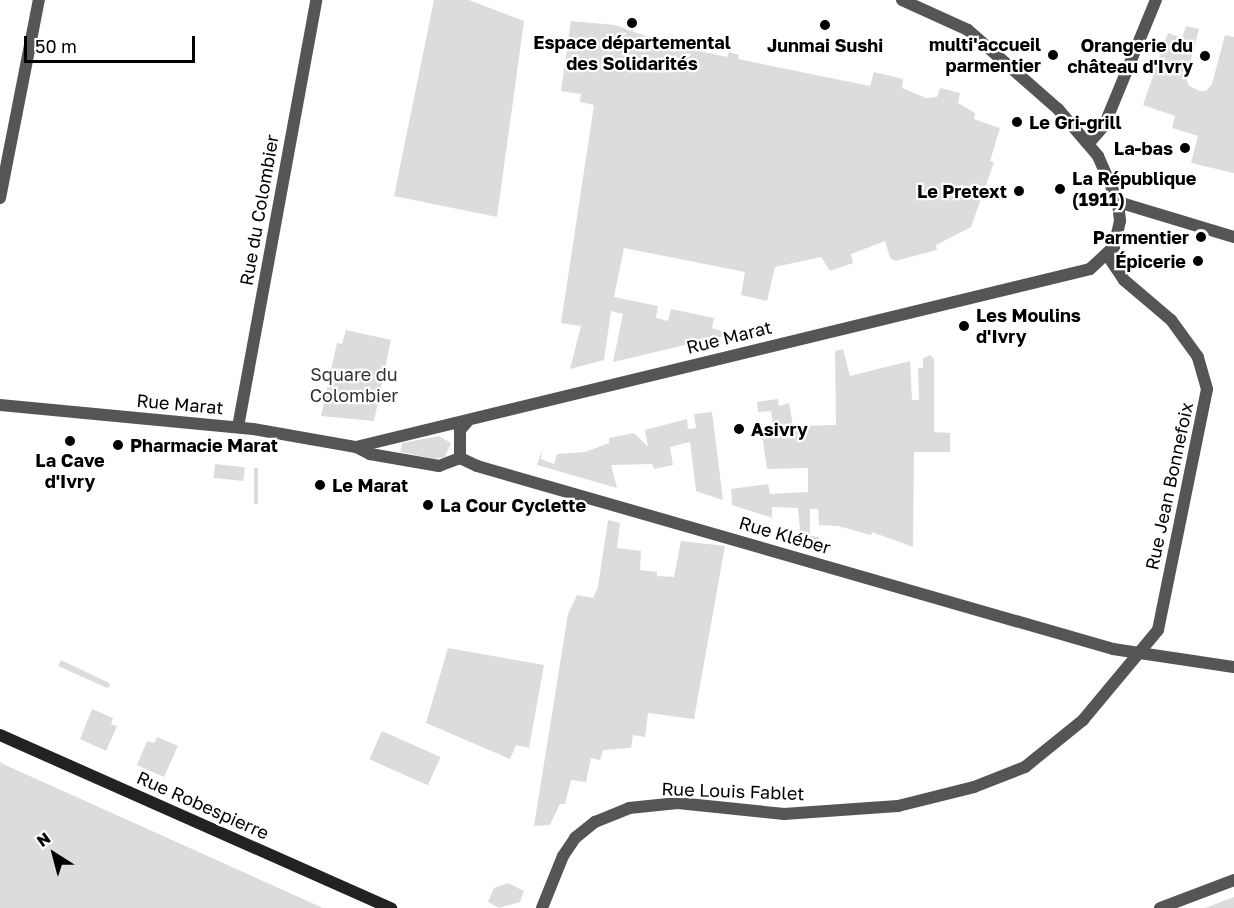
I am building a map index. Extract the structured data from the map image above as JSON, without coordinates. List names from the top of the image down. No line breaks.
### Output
{"streets":{"main road":["Rue Robespierre"],"street":["Rue du Colombier","Rue Marat","Rue Jean Bonnefoix","Rue Kléber","Rue Louis Fablet"]},"crossings":[["Rue du Colombier","Rue Marat"],["Rue Marat","Rue Jean Bonnefoix"],["Rue Marat","Rue Kléber"],["Rue Jean Bonnefoix","Rue Kléber"],["Rue Jean Bonnefoix","Rue Louis Fablet"],["Rue Kléber","Rue Louis Fablet"]],"parks":["Square du Colombier"],"places":["Espace départemental des Solidarités","Junmai Sushi","multi'accueil parmentier","Orangerie du château d'Ivry","Le Gri-grill","La-bas","La République (1911)","Le Pretext","Parmentier","Épicerie","Les Moulins d'Ivry","Asivry","La Cave d'Ivry","Pharmacie Marat","Le Marat","La Cour Cyclette"],"scale_bar":"50 m","north":"top left"}
